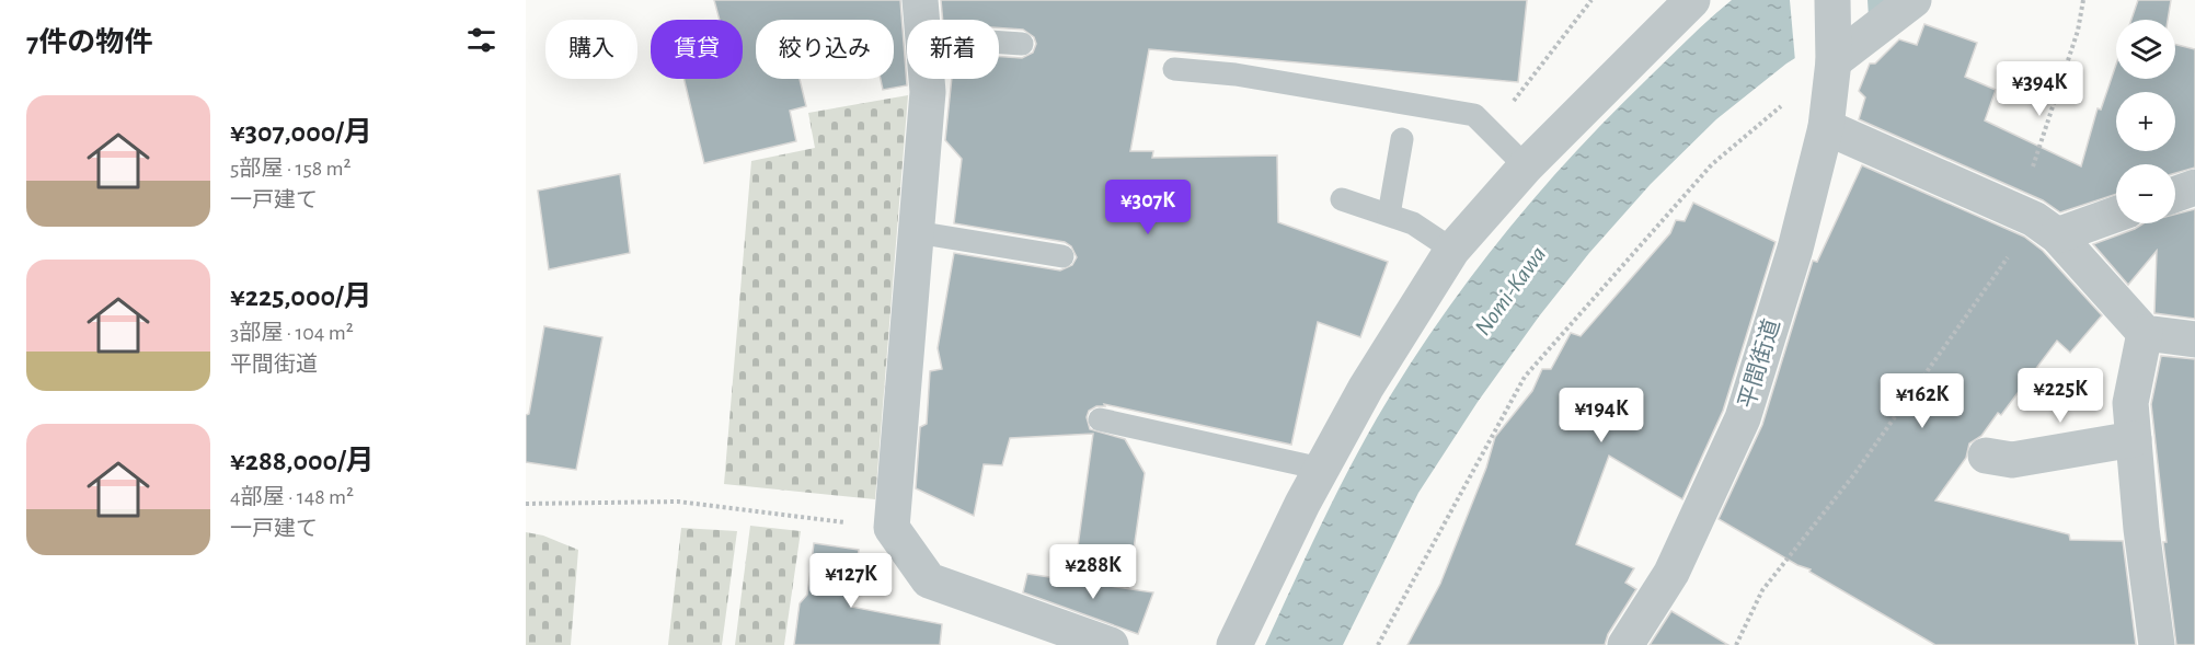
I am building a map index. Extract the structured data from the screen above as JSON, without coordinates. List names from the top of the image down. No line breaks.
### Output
{"streets":{"street":["平間街道"]},"water":["Nomi-Kawa"],"page":{"heading":"7件の物件","map_buttons":["+","−"],"chip":["購入","賃貸","絞り込み","新着"],"price":["¥394K","¥307K","¥225K","¥162K","¥194K","¥288K","¥127K"],"list":[{"name":"¥307,000/月","note":"5部屋 · 158 m² · 一戸建て"},{"name":"¥225,000/月","note":"3部屋 · 104 m² · 平間街道"},{"name":"¥288,000/月","note":"4部屋 · 148 m² · 一戸建て"}]}}
